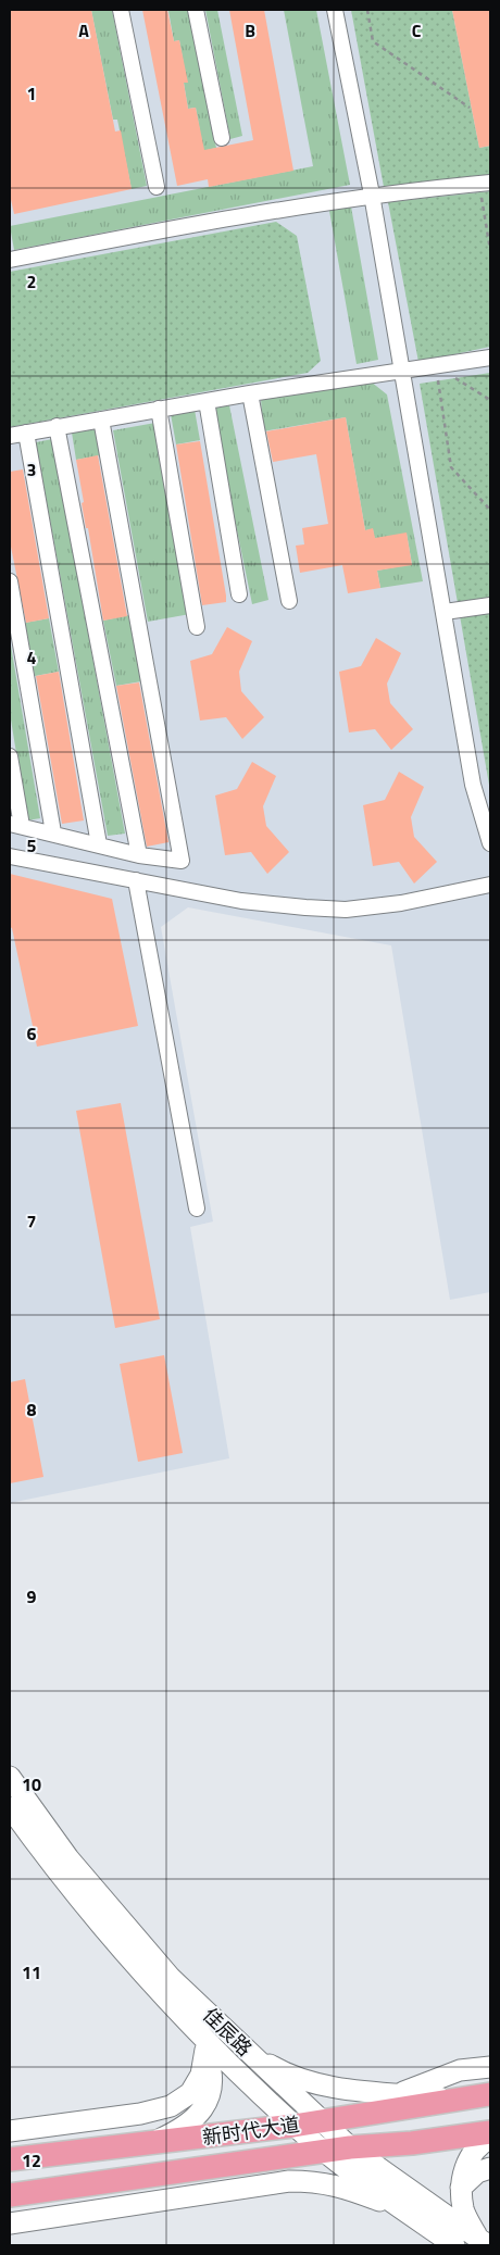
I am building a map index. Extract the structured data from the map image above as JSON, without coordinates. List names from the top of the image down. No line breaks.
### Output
{"streets":{"main road":["新时代大道"],"street":["佳辰路"]},"crossings":[["佳辰路","新时代大道"]],"grid":{"columns":["A","B","C"],"rows":["1","2","3","4","5","6","7","8","9","10","11","12"]}}
